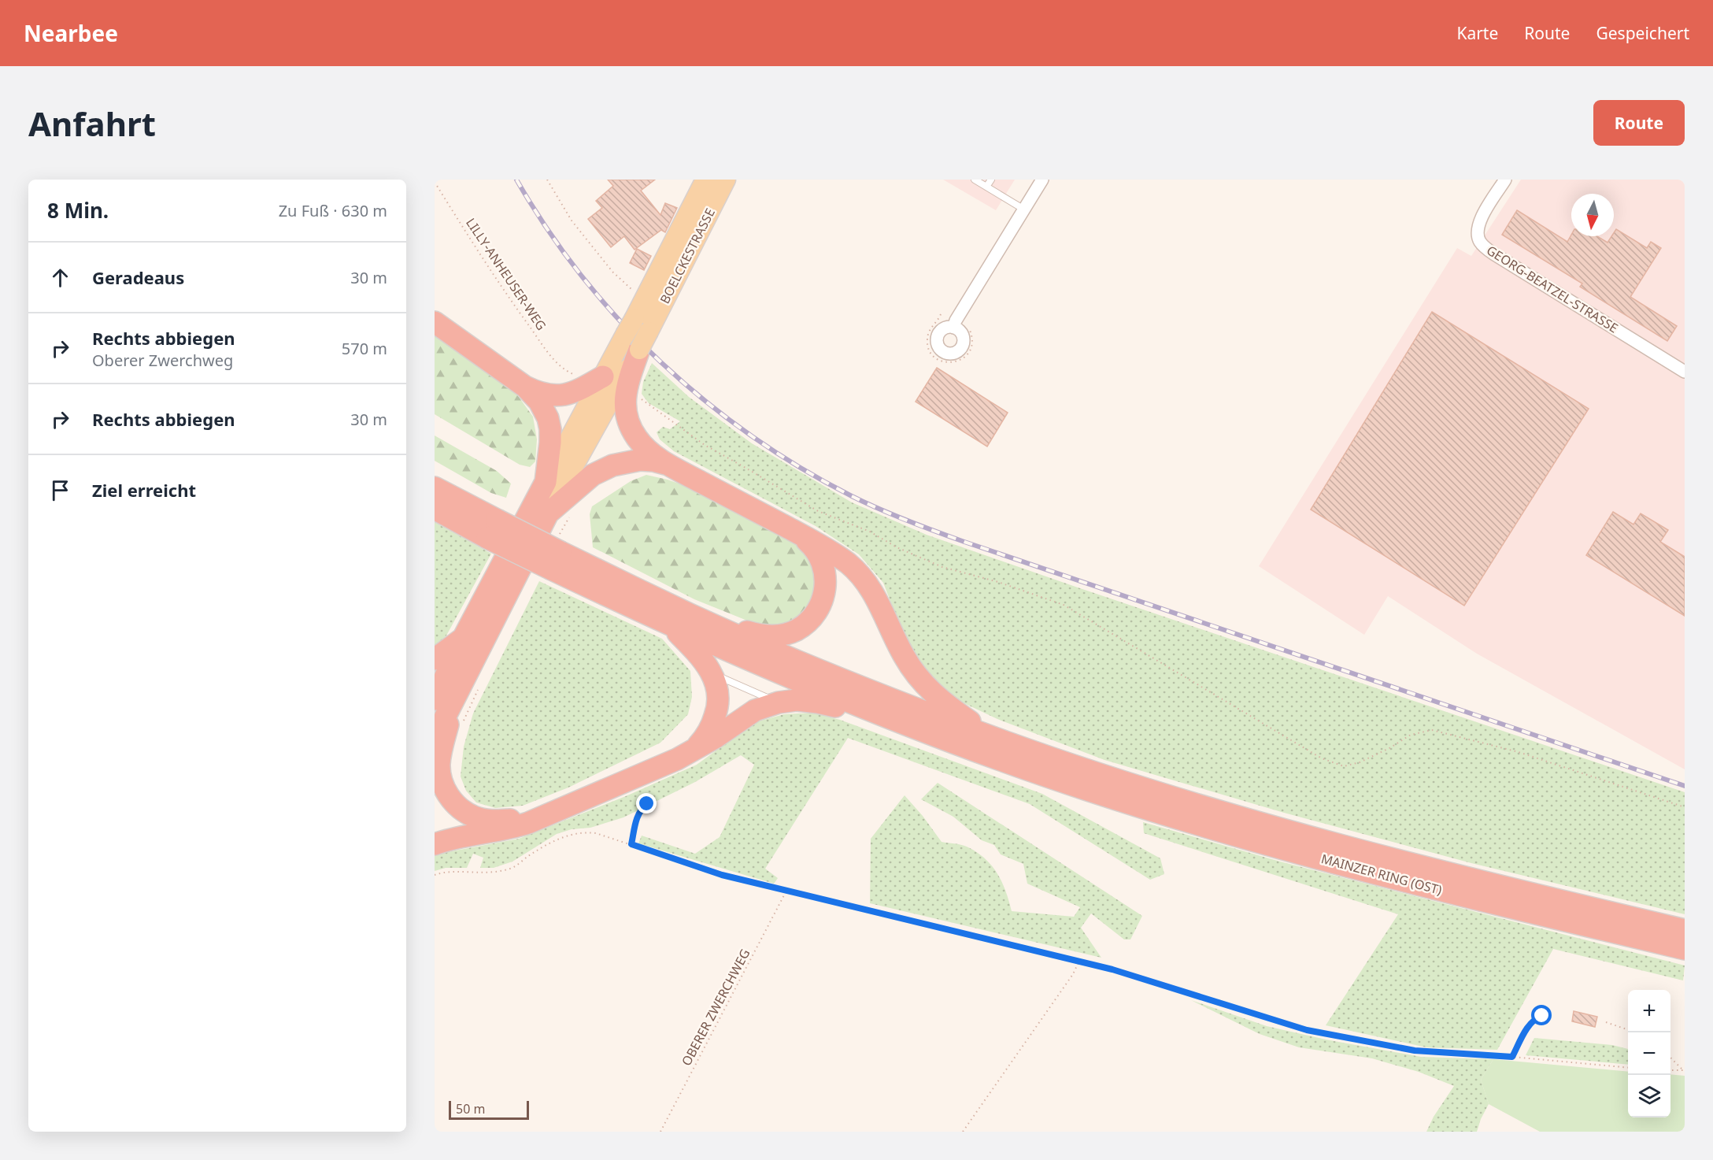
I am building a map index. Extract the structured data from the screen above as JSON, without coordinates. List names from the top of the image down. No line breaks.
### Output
{"streets":{"highway":["MAINZER RING (OST)"],"main road":["BOELCKESTRASSE"],"street":["GEORG-BEATZEL-STRASSE"],"path":["LILLY-ANHEUSER-WEG","OBERER ZWERCHWEG"]},"scale_bar":"50 m","north":"bottom","page":{"header":"Nearbee","nav":["Karte","Route","Gespeichert"],"buttons":"Route","title":"Anfahrt","heading":["8 Min.","Zu Fuß · 630 m"],"list":[["Geradeaus","30 m"],["Rechts abbiegen","Oberer Zwerchweg","570 m"],["Rechts abbiegen","30 m"],"Ziel erreicht"],"map_buttons":["+","−"],"scale":"50 m"}}
